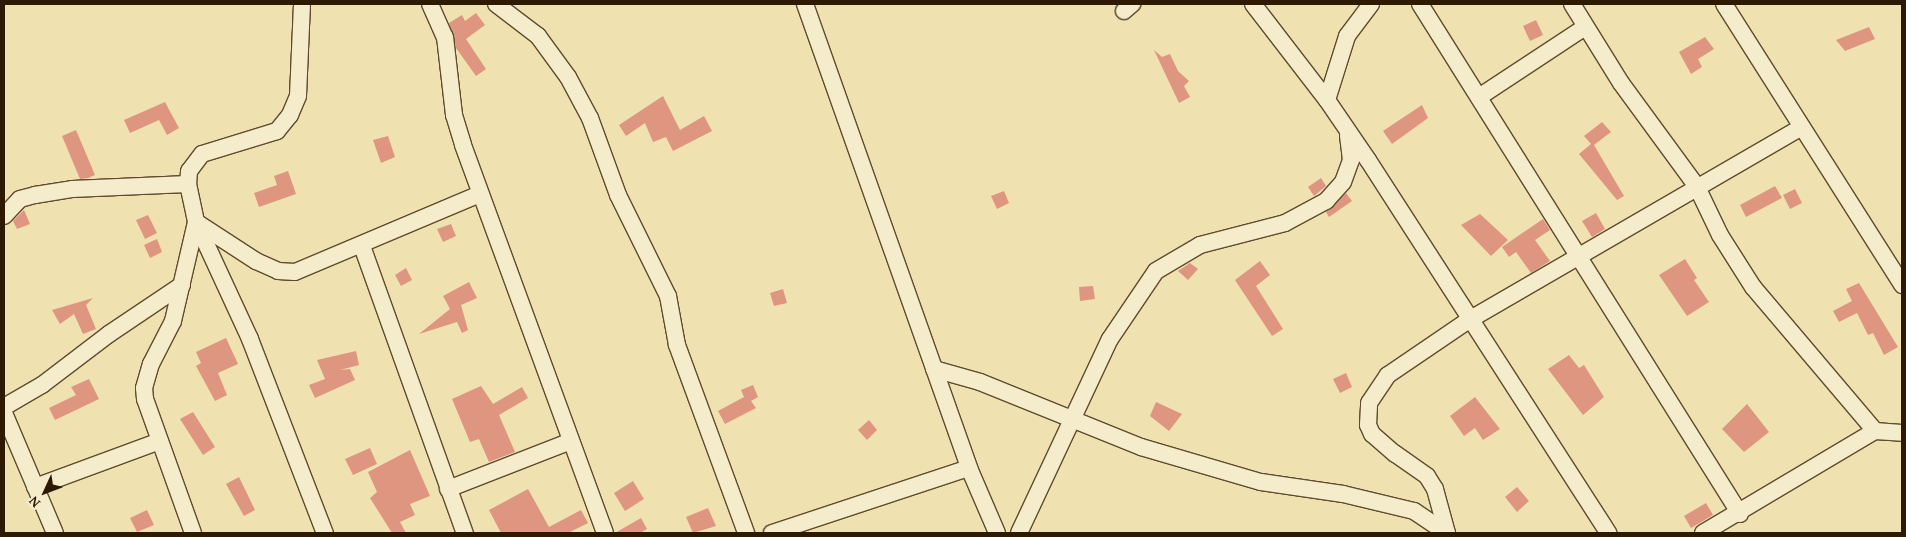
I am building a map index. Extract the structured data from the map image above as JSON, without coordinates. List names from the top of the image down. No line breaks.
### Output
{"north":"bottom left"}
